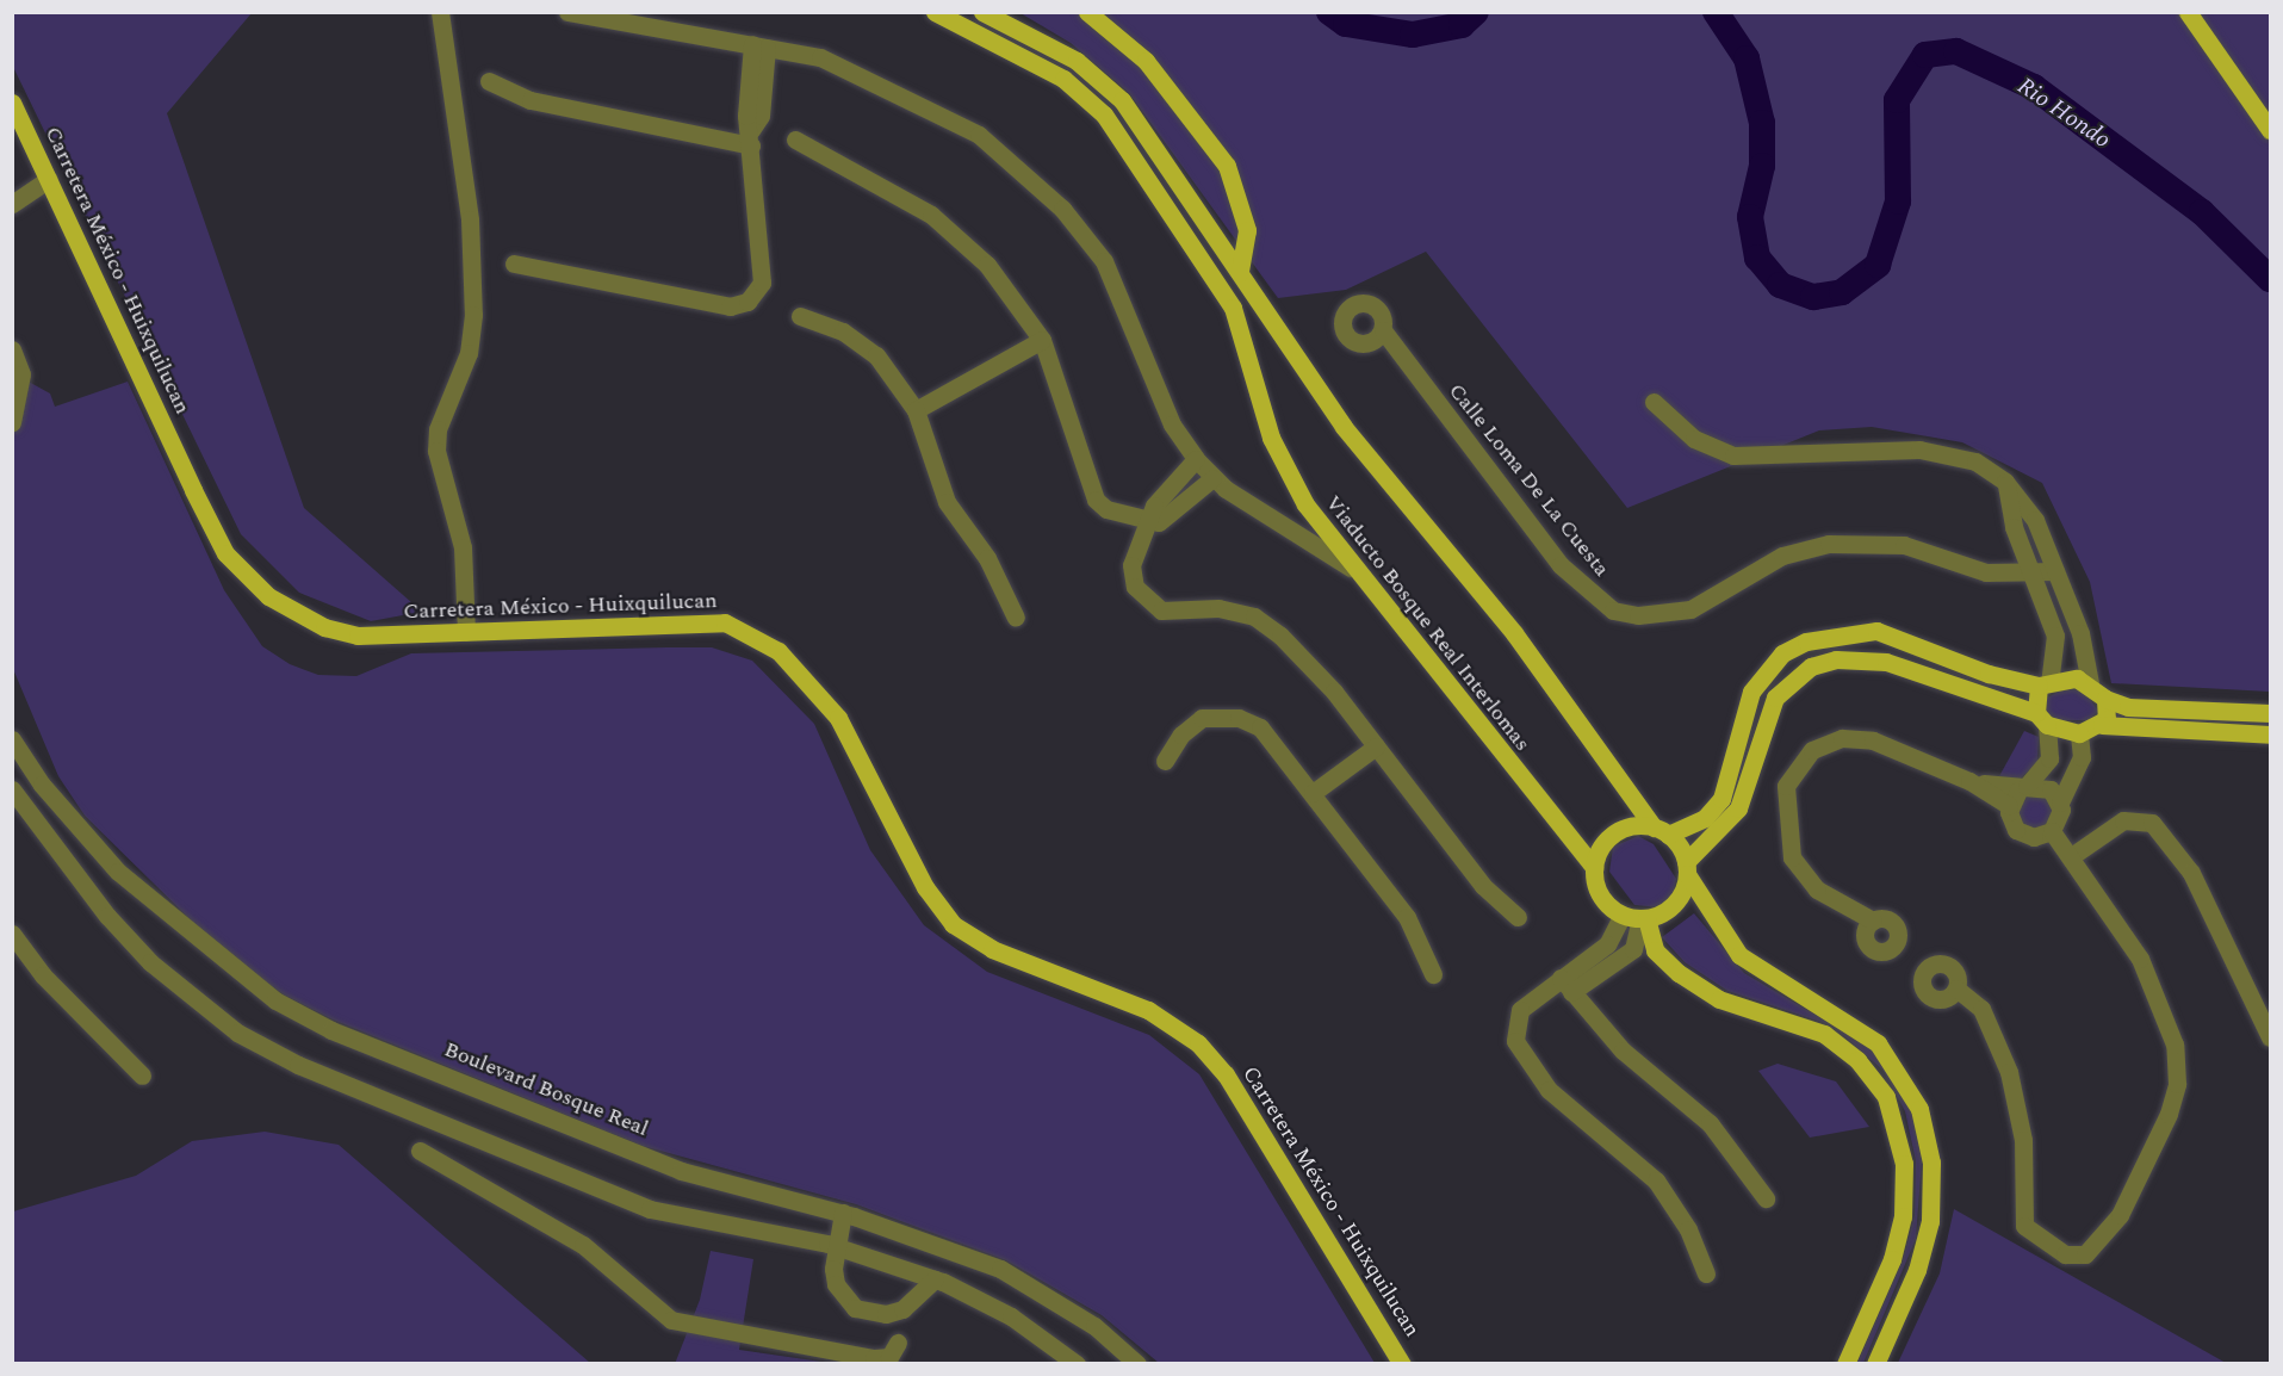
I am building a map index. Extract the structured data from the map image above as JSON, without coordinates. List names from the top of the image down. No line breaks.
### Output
{"streets":{"main road":["Carretera México - Huixquilucan","Viaducto Bosque Real Interlomas"],"street":["Calle Loma De La Cuesta","Boulevard Bosque Real"]},"water":["Rio Hondo"]}
